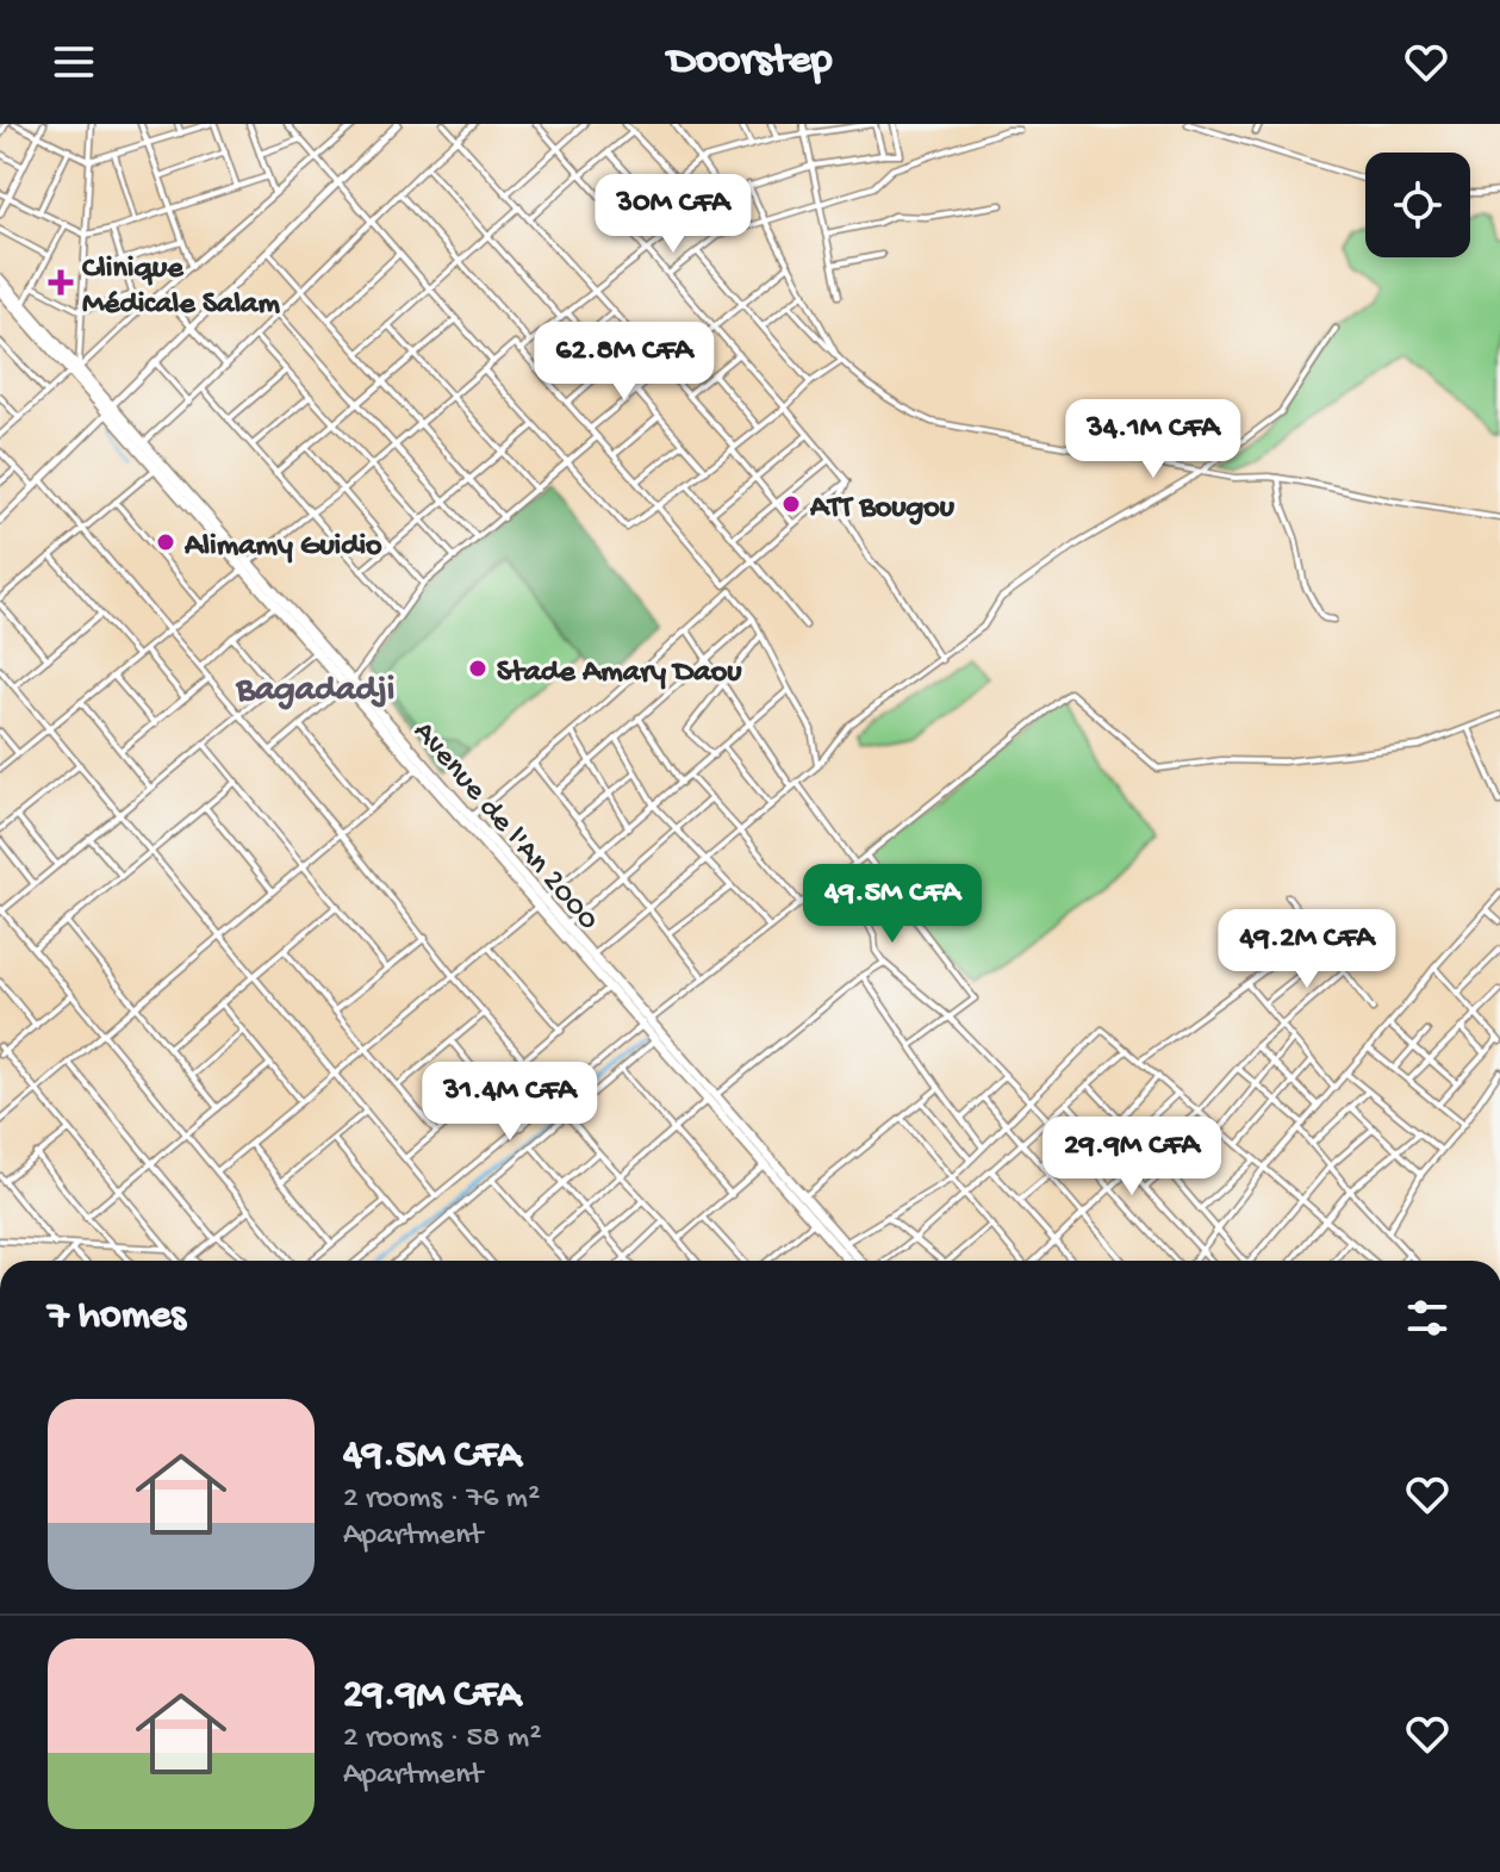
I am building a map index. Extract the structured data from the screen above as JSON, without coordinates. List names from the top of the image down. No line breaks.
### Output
{"streets":{"main road":["Avenue de l'An 2000"]},"districts":["Bagadadji"],"places":{"health":["Clinique Médicale Salam"],"other":["ATT Bougou","Alimamy Guidio","Stade Amary Daou"]},"page":{"header":"Doorstep","price":["30M CFA","62.8M CFA","34.1M CFA","49.5M CFA","49.2M CFA","31.4M CFA","29.9M CFA"],"heading":"7 homes","list":[{"name":"49.5M CFA","note":"2 rooms · 76 m² · Apartment"},{"name":"29.9M CFA","note":"2 rooms · 58 m² · Apartment"}]}}
